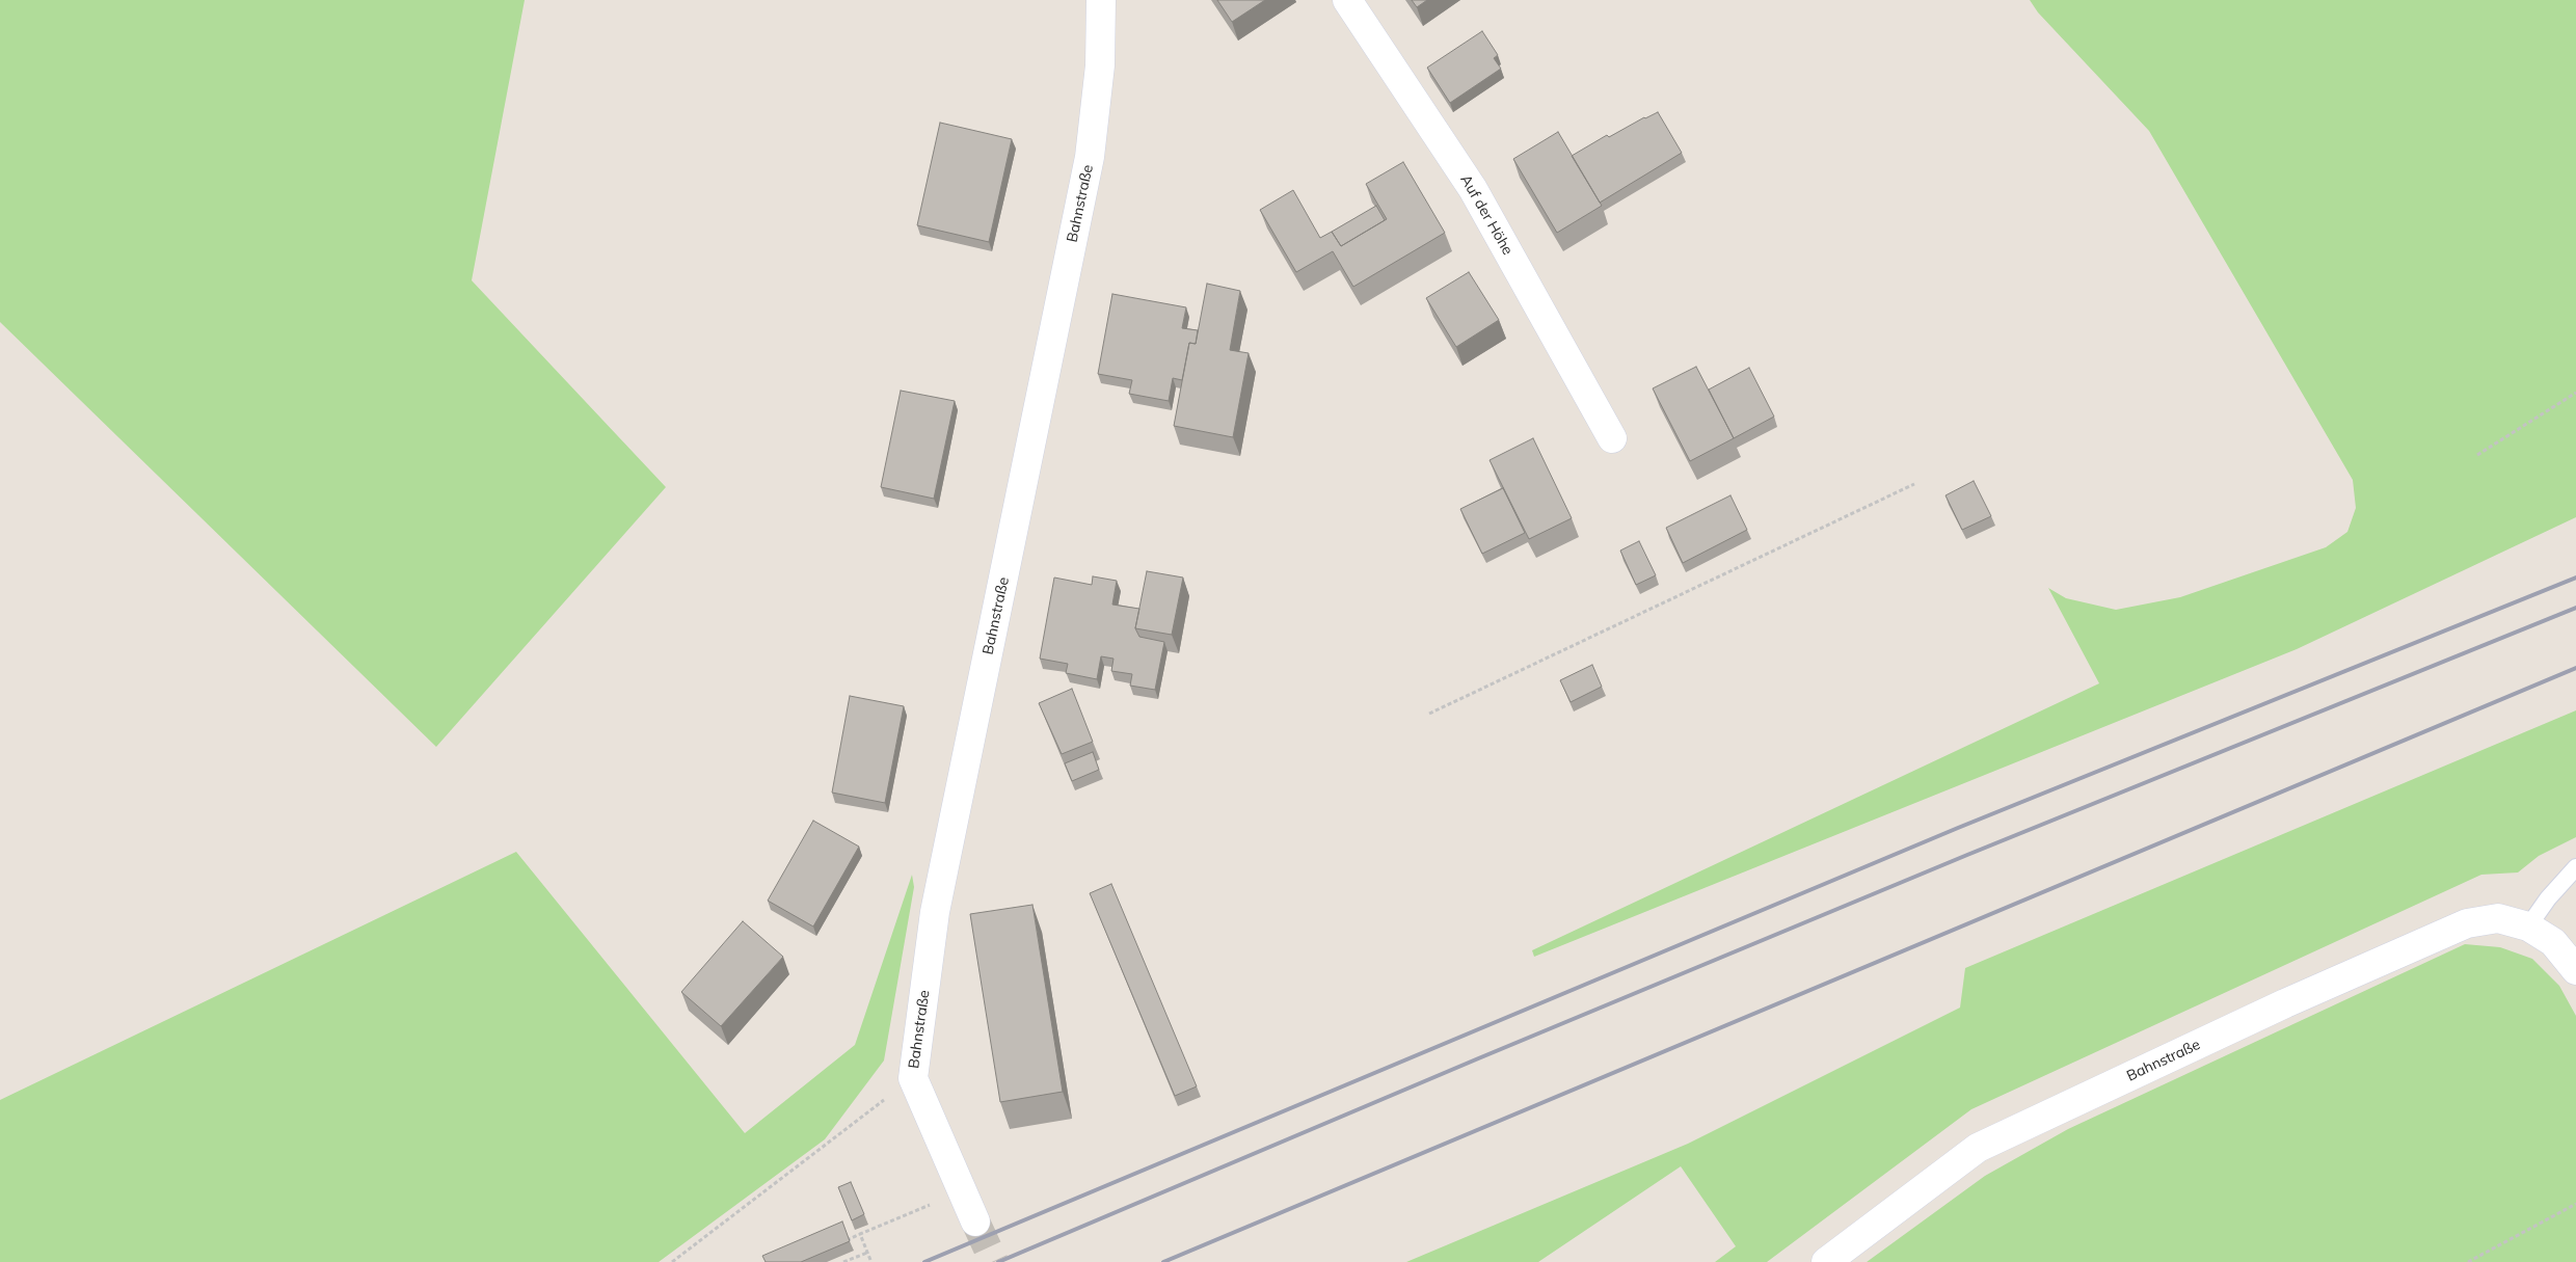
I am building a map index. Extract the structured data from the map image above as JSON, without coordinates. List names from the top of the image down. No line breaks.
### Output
{"streets":{"street":["Bahnstraße","Auf der Höhe"]}}
